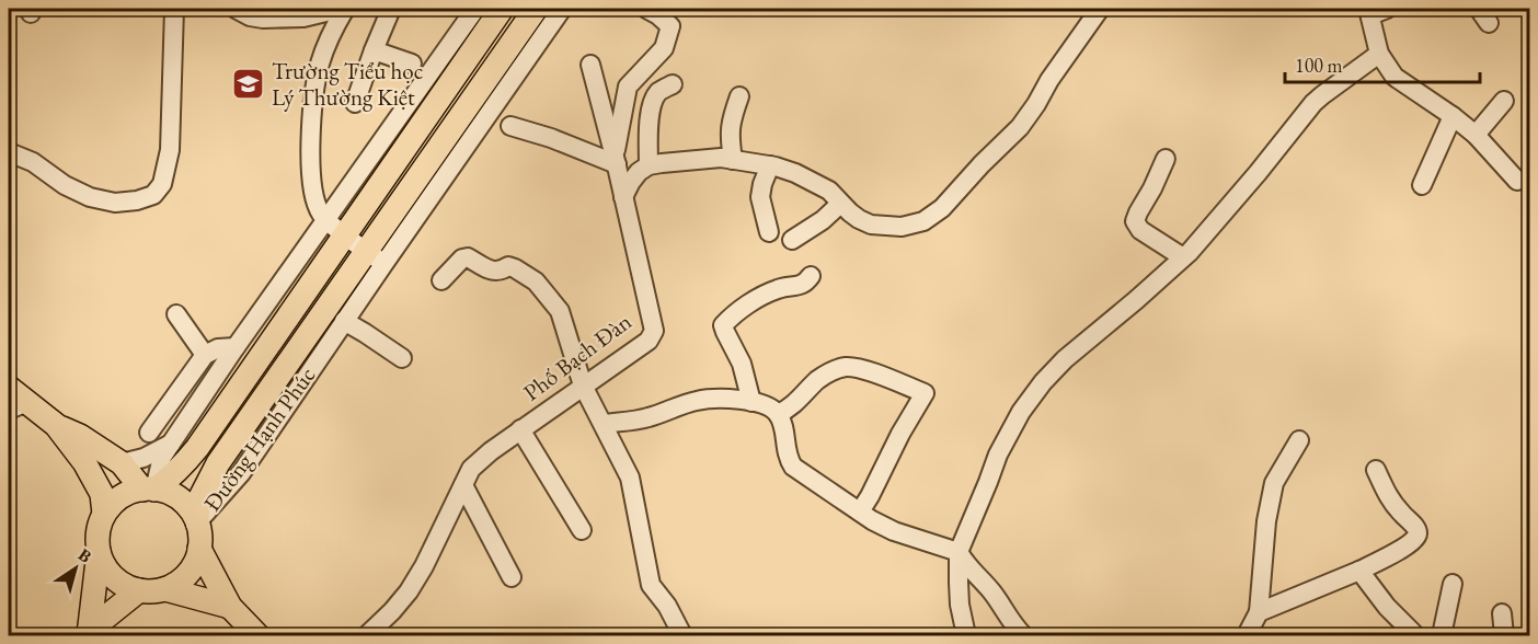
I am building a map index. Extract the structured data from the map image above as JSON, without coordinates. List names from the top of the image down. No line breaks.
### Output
{"streets":{"main road":["Đường Hạnh Phúc"],"street":["Phố Bạch Đàn"]},"places":{"school or university":["Trường Tiểu học Lý Thường Kiệt"]},"scale_bar":"100 m","north":"top right"}
